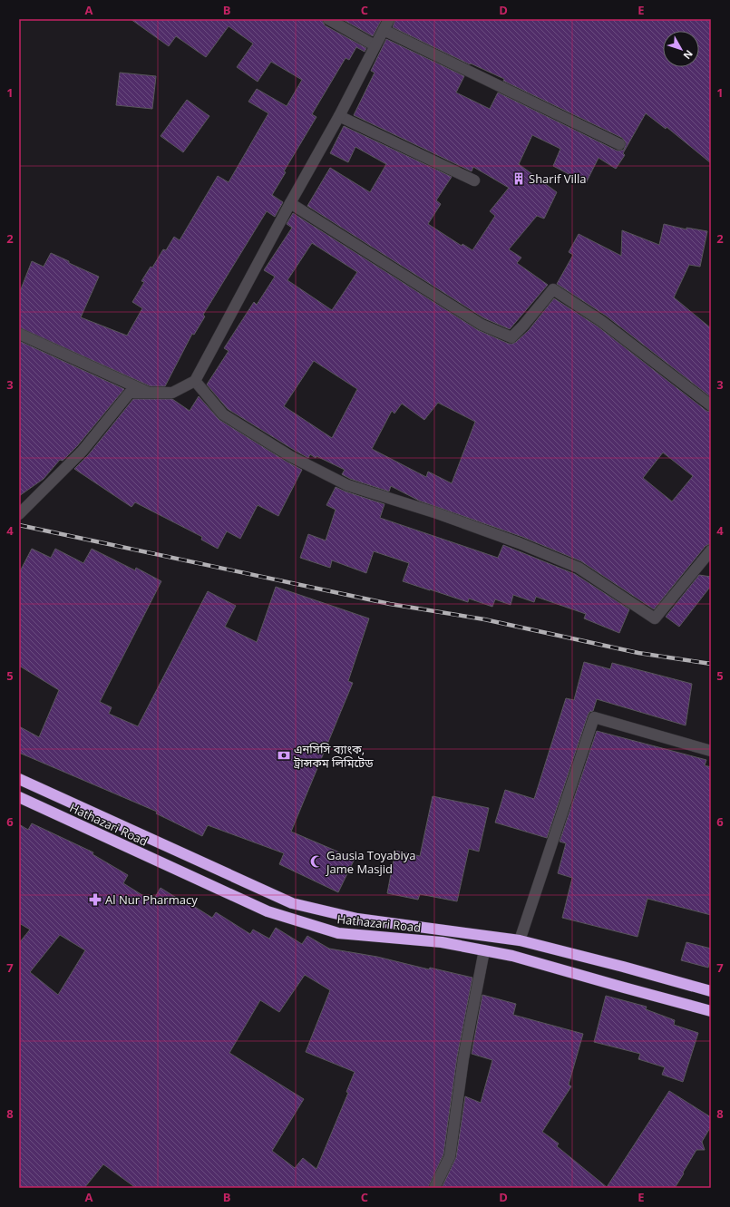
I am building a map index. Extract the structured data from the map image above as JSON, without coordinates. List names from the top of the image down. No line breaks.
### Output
{"streets":{"highway":["Hathazari Road"]},"places":{"building":["Sharif Villa"],"bank":["এনসিসি ব্যাংক, ট্রান্সকম লিমিটেড"],"mosque":["Gausia Toyabiya Jame Masjid"],"pharmacy":["Al Nur Pharmacy"]},"north":"bottom right","grid":{"columns":["A","B","C","D","E"],"rows":["1","2","3","4","5","6","7","8"]}}
